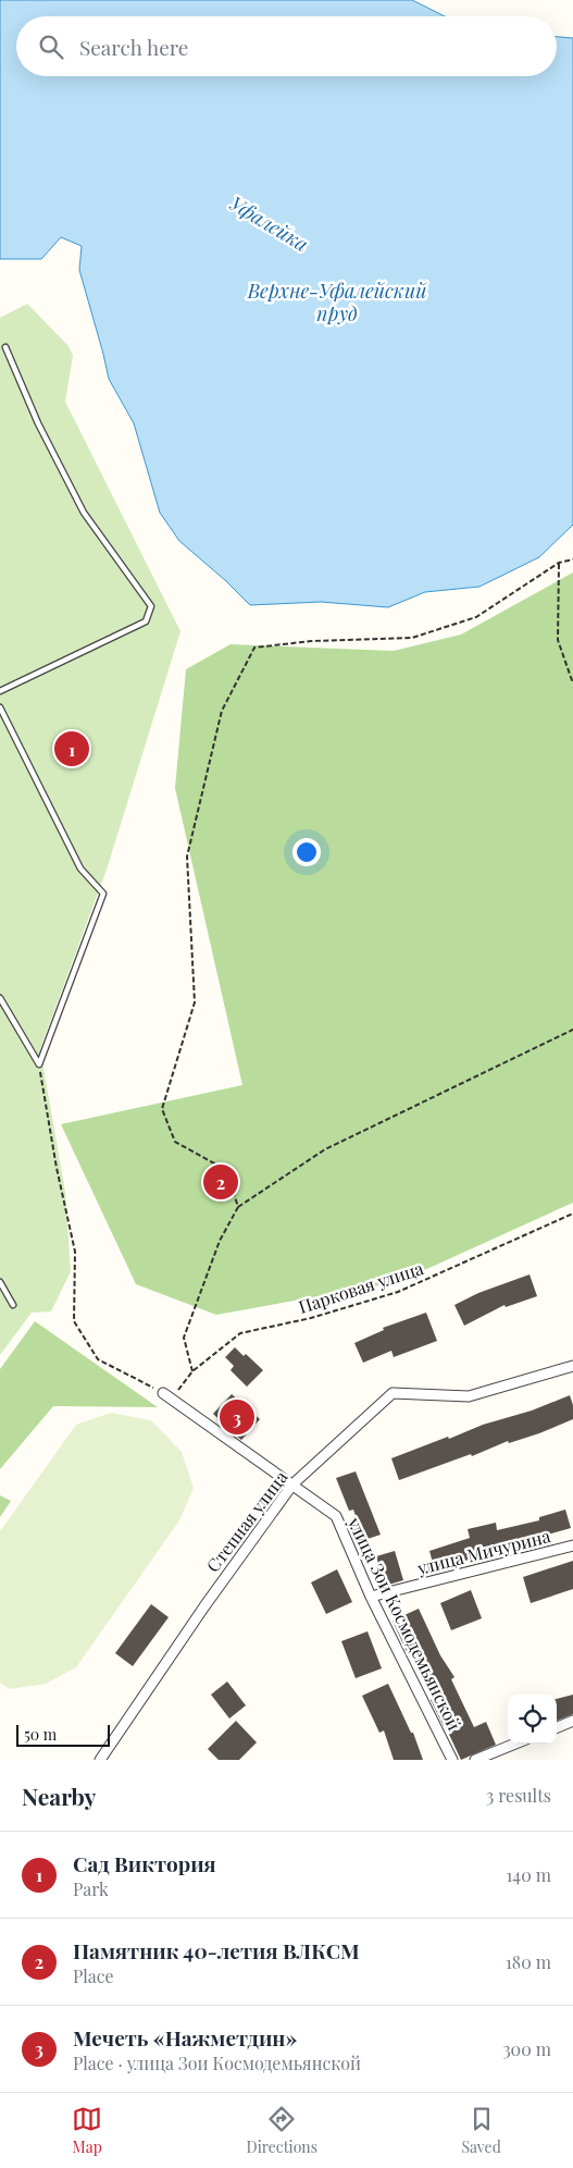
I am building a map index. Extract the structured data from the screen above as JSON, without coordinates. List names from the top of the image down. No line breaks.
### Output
{"streets":{"street":["Степная улица","улица Мичурина","улица Зои Космодемьянской"],"path":["Парковая улица"]},"crossings":[["Парковая улица","улица Зои Космодемьянской"],["Степная улица","улица Зои Космодемьянской"],["улица Мичурина","улица Зои Космодемьянской"]],"water":["Уфалейка","Верхне-Уфалейский пруд"],"scale_bar":"50 m","page":{"search":"Search here","pins":["1","2","3"],"scale":"50 m","heading":["Nearby","3 results"],"list":[{"mark":"1","name":"Сад Виктория","note":"Park","value":"140 m"},{"mark":"2","name":"Памятник 40-летия ВЛКСМ","note":"Place","value":"180 m"},{"mark":"3","name":"Мечеть «Нажметдин»","note":"Place · улица Зои Космодемьянской","value":"300 m"}],"nav":["Map","Directions","Saved"]}}
